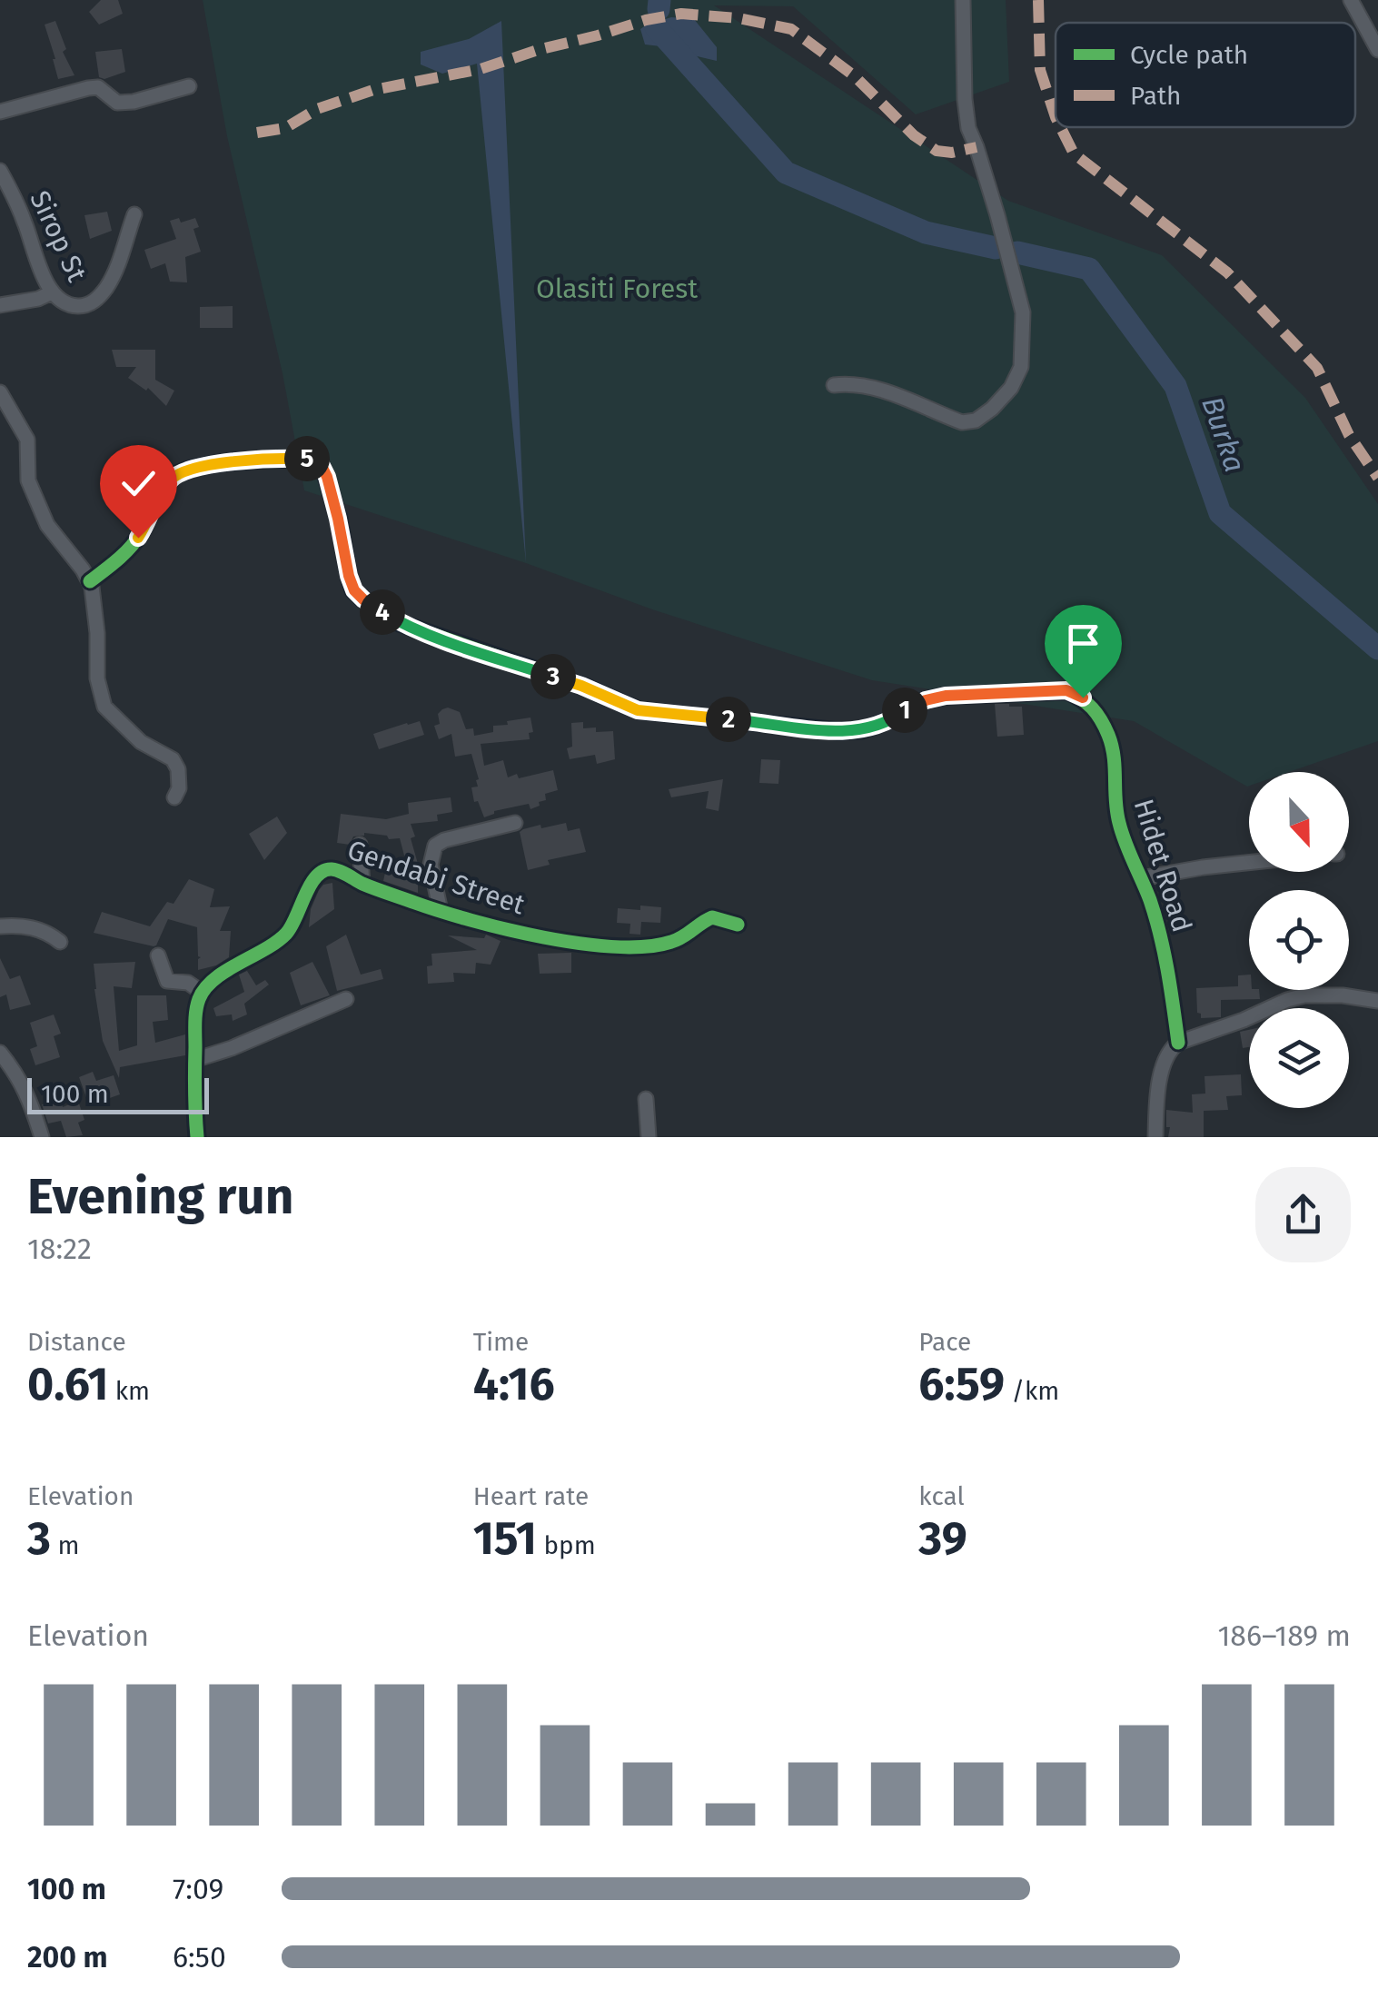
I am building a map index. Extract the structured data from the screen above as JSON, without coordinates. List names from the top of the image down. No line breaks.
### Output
{"streets":{"street":["Sirop St","Hidet Road","Gendabi Street"]},"water":["Burka"],"parks":["Olasiti Forest"],"legend":["Cycle path","Path"],"scale_bar":"100 m","north":"bottom","page":{"pins":["5","4","3","1","2"],"scale":"100 m","heading":["Evening run","18:22"],"stats":[["Distance","0.61 km"],["Time","4:16"],["Pace","6:59 /km"],["Elevation","3 m"],["Heart rate","151 bpm"],["kcal","39"]],"chart":["Elevation","186–189 m"],"list":[{"name":"100 m","note":"7:09"},{"name":"200 m","note":"6:50"}]}}
